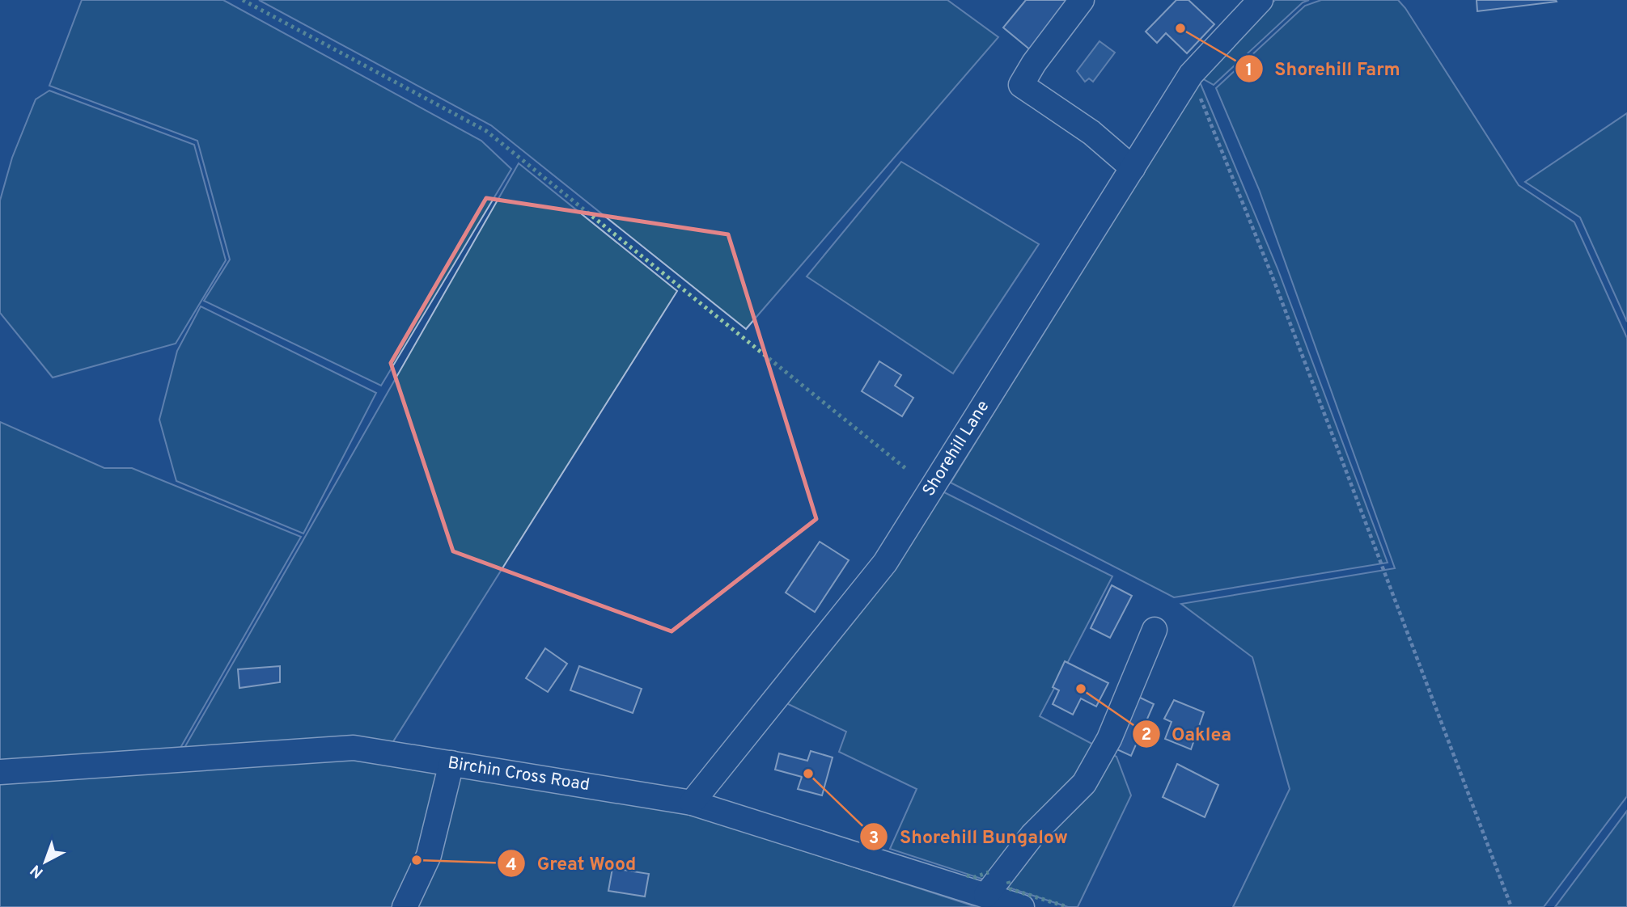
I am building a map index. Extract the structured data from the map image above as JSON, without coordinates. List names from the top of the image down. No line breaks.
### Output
{"streets":{"street":["Shorehill Lane","Birchin Cross Road"]},"crossings":[["Shorehill Lane","Birchin Cross Road"]],"places":["Shorehill Farm","Oaklea","Shorehill Bungalow","Great Wood"],"north":"bottom left"}
